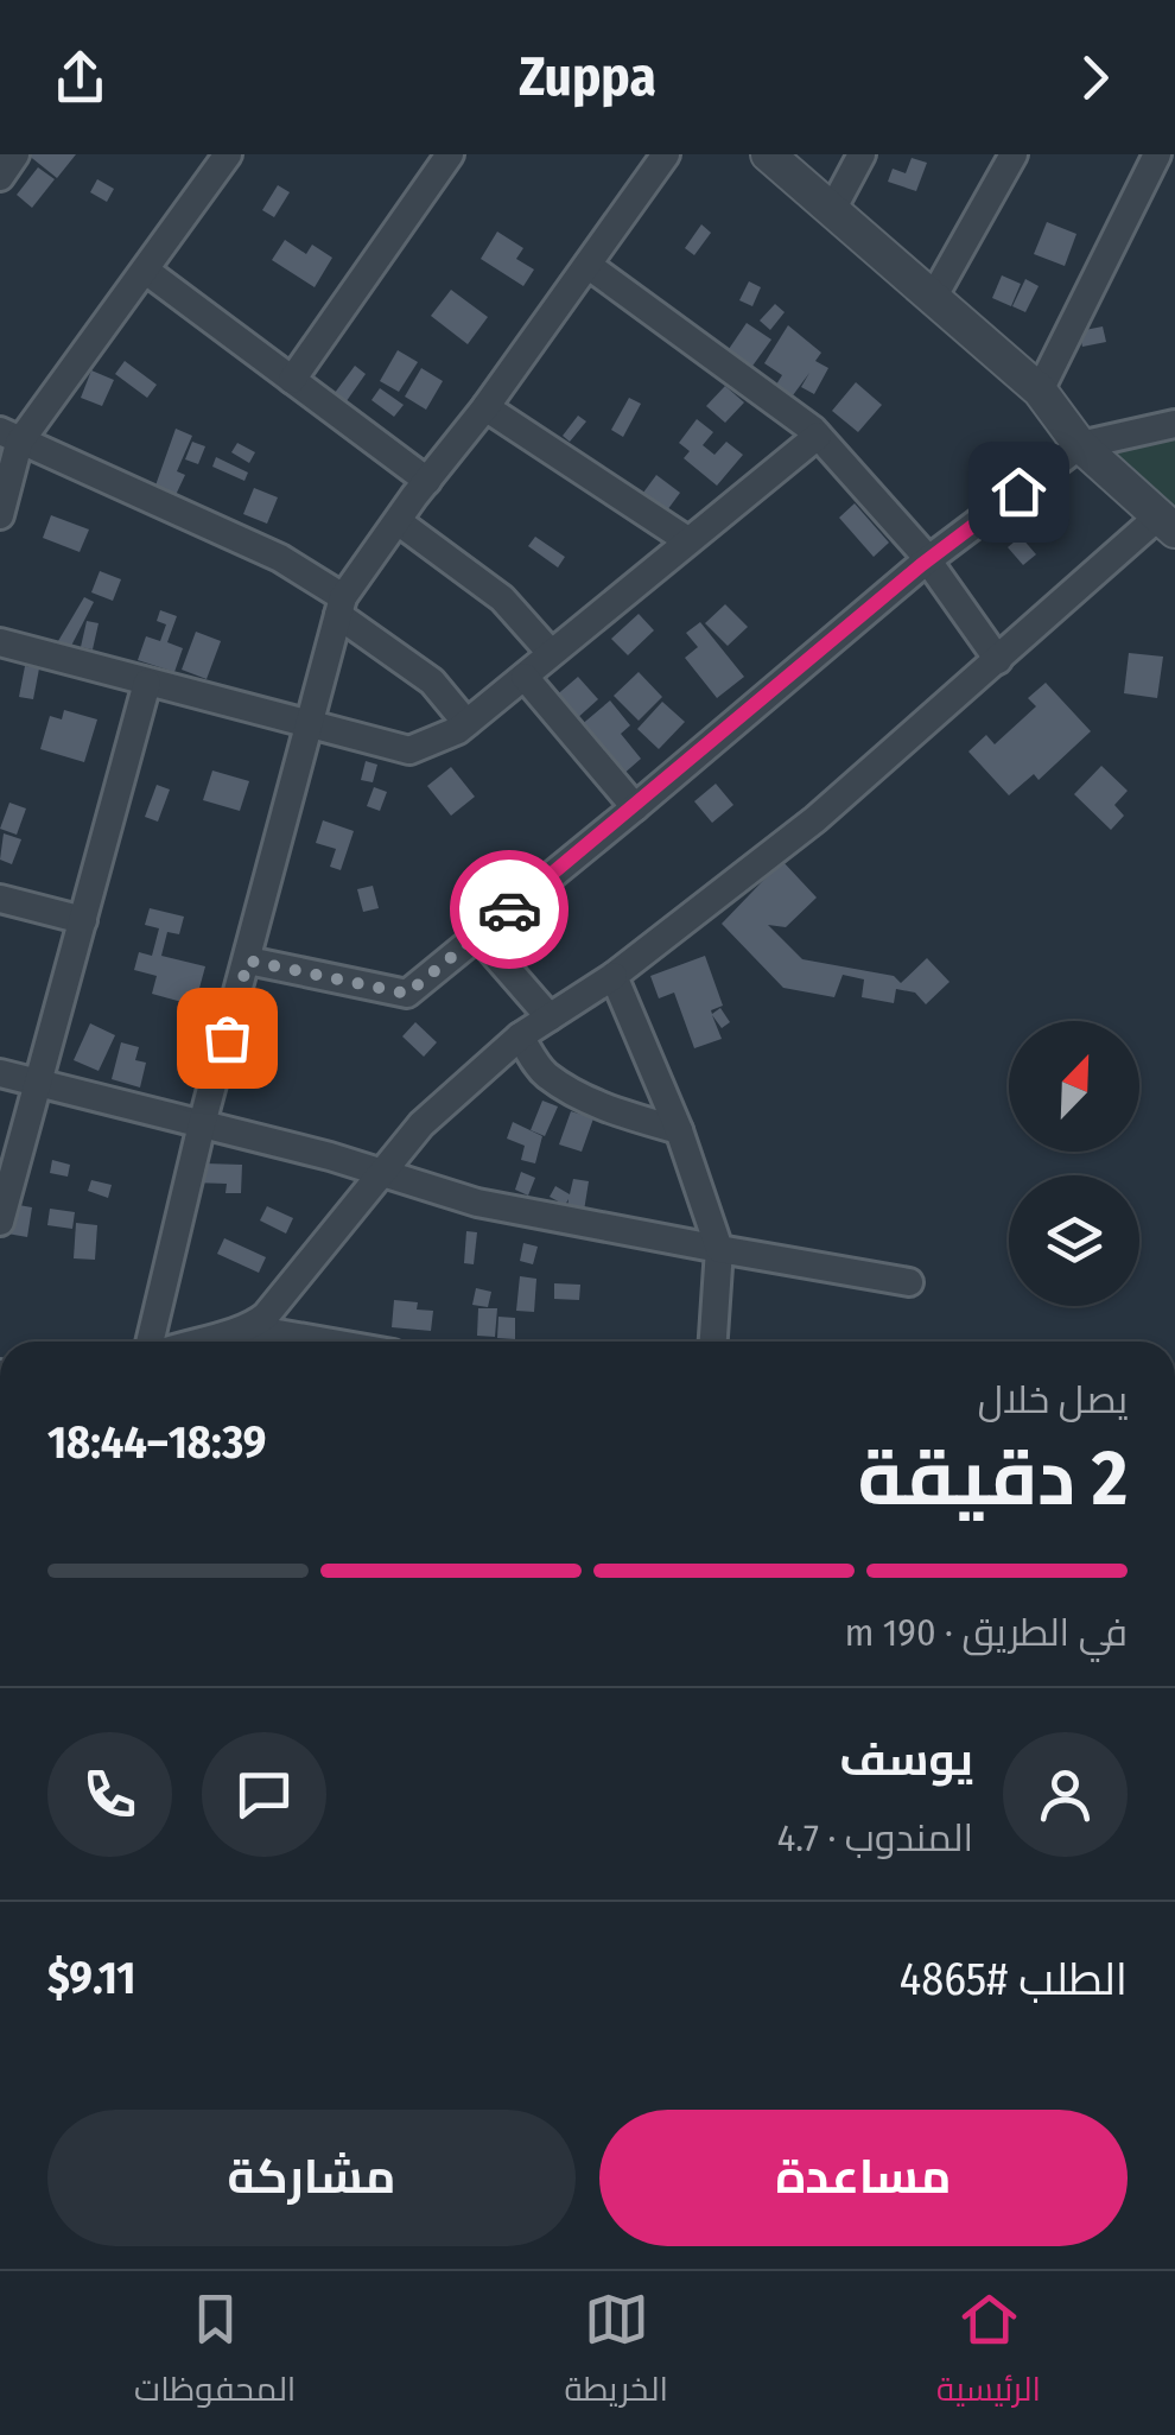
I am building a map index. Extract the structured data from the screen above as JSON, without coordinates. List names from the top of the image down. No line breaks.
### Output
{"north":"top right","page":{"header":"Zuppa","heading":["2 دقيقة","يصل خلال","18:39–18:44"],"panel":["يوسف","المندوب · 4.7","الطلب #4865","$9.11"],"bar":"في الطريق · 190 m","buttons":["مساعدة","مشاركة"],"tabs":["الرئيسية","الخريطة","المحفوظات"]}}
